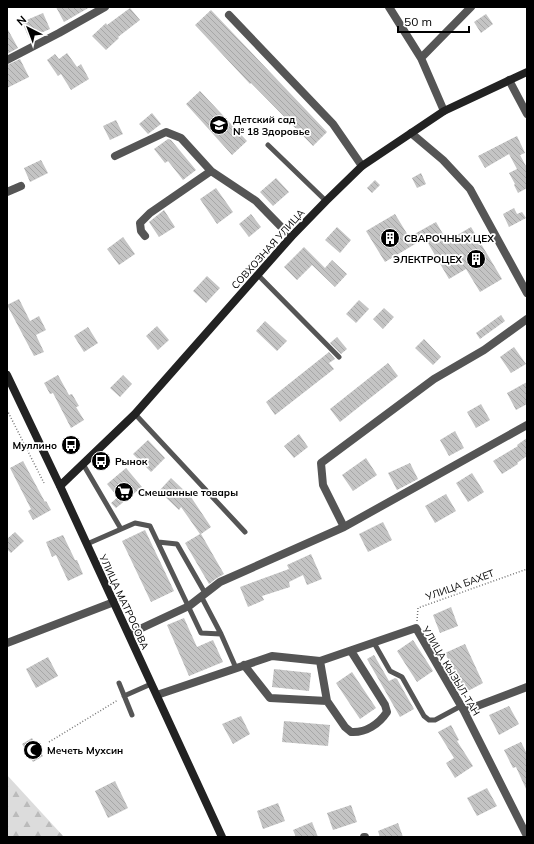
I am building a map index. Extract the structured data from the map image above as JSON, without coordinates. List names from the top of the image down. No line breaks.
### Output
{"streets":{"street":["СОВХОЗНАЯ УЛИЦА","УЛИЦА МАТРОСОВА","УЛИЦА КЫЗЫЛ-ТАН"],"path":["УЛИЦА БАХЕТ"]},"crossings":[["СОВХОЗНАЯ УЛИЦА","УЛИЦА МАТРОСОВА"],["УЛИЦА БАХЕТ","УЛИЦА КЫЗЫЛ-ТАН"],["УЛИЦА МАТРОСОВА","УЛИЦА КЫЗЫЛ-ТАН"]],"places":{"school or university":["Детский сад № 18 Здоровье"],"building":["СВАРОЧНЫХ ЦЕХ","ЭЛЕКТРОЦЕХ"],"bus stop":["Муллино","Рынок"],"supermarket":["Смешанные товары"],"mosque":["Мечеть Мухсин"]},"scale_bar":"50 m","north":"top left"}
